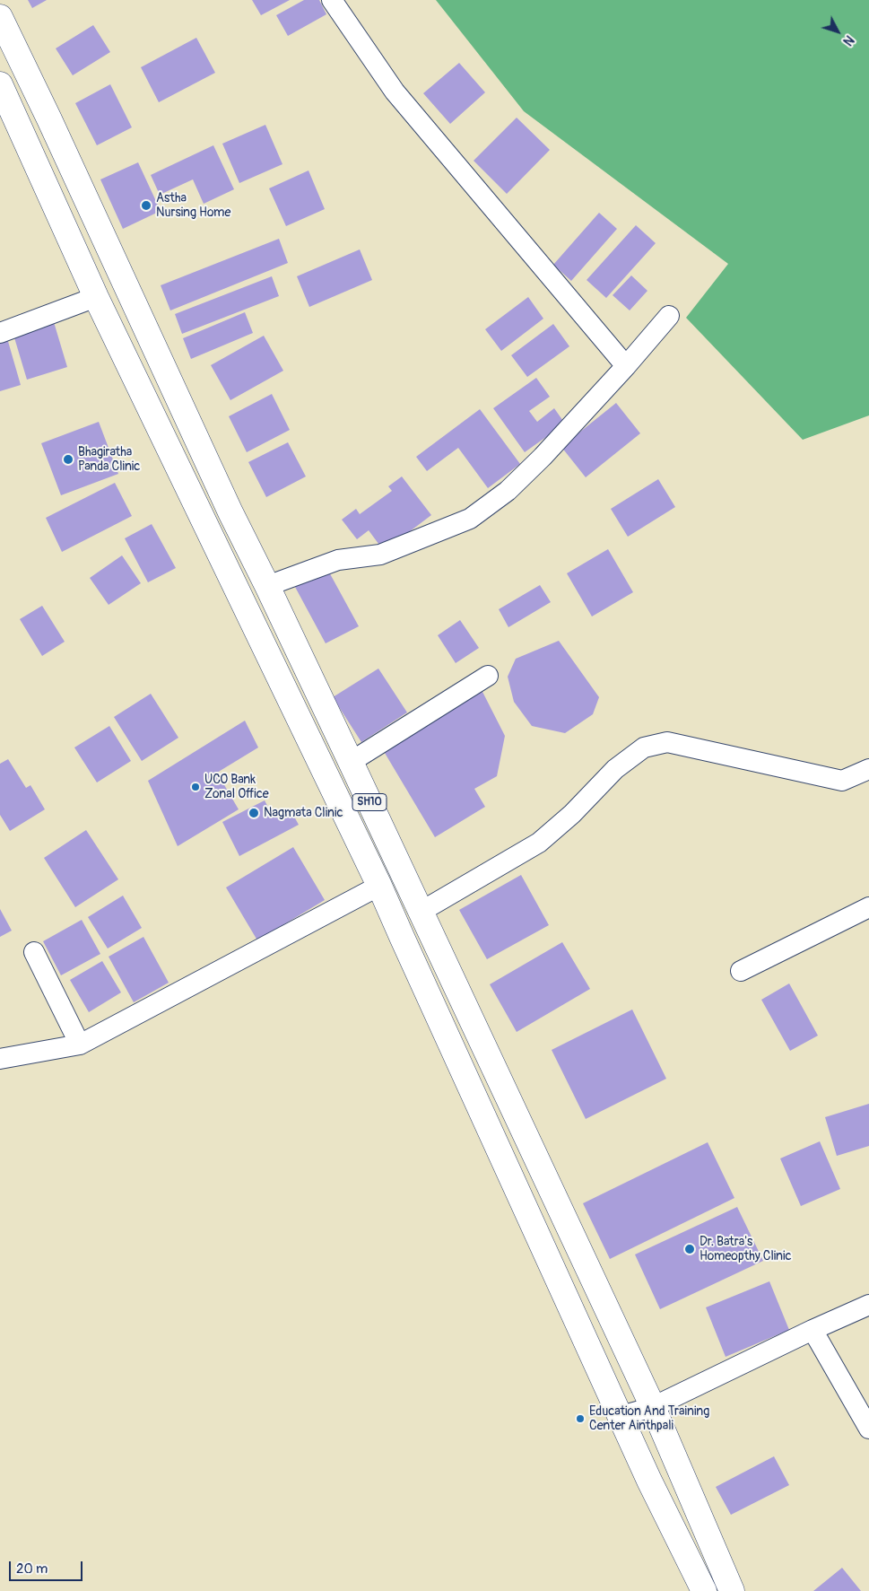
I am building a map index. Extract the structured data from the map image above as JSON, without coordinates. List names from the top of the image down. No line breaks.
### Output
{"streets":{"main road":["SH10"]},"places":["Astha Nursing Home","Bhagiratha Panda Clinic","UCO Bank Zonal Office","Nagmata Clinic","Dr. Batra's Homeopthy Clinic","Education And Training Center Ainthpali"],"scale_bar":"20 m","north":"bottom right"}
